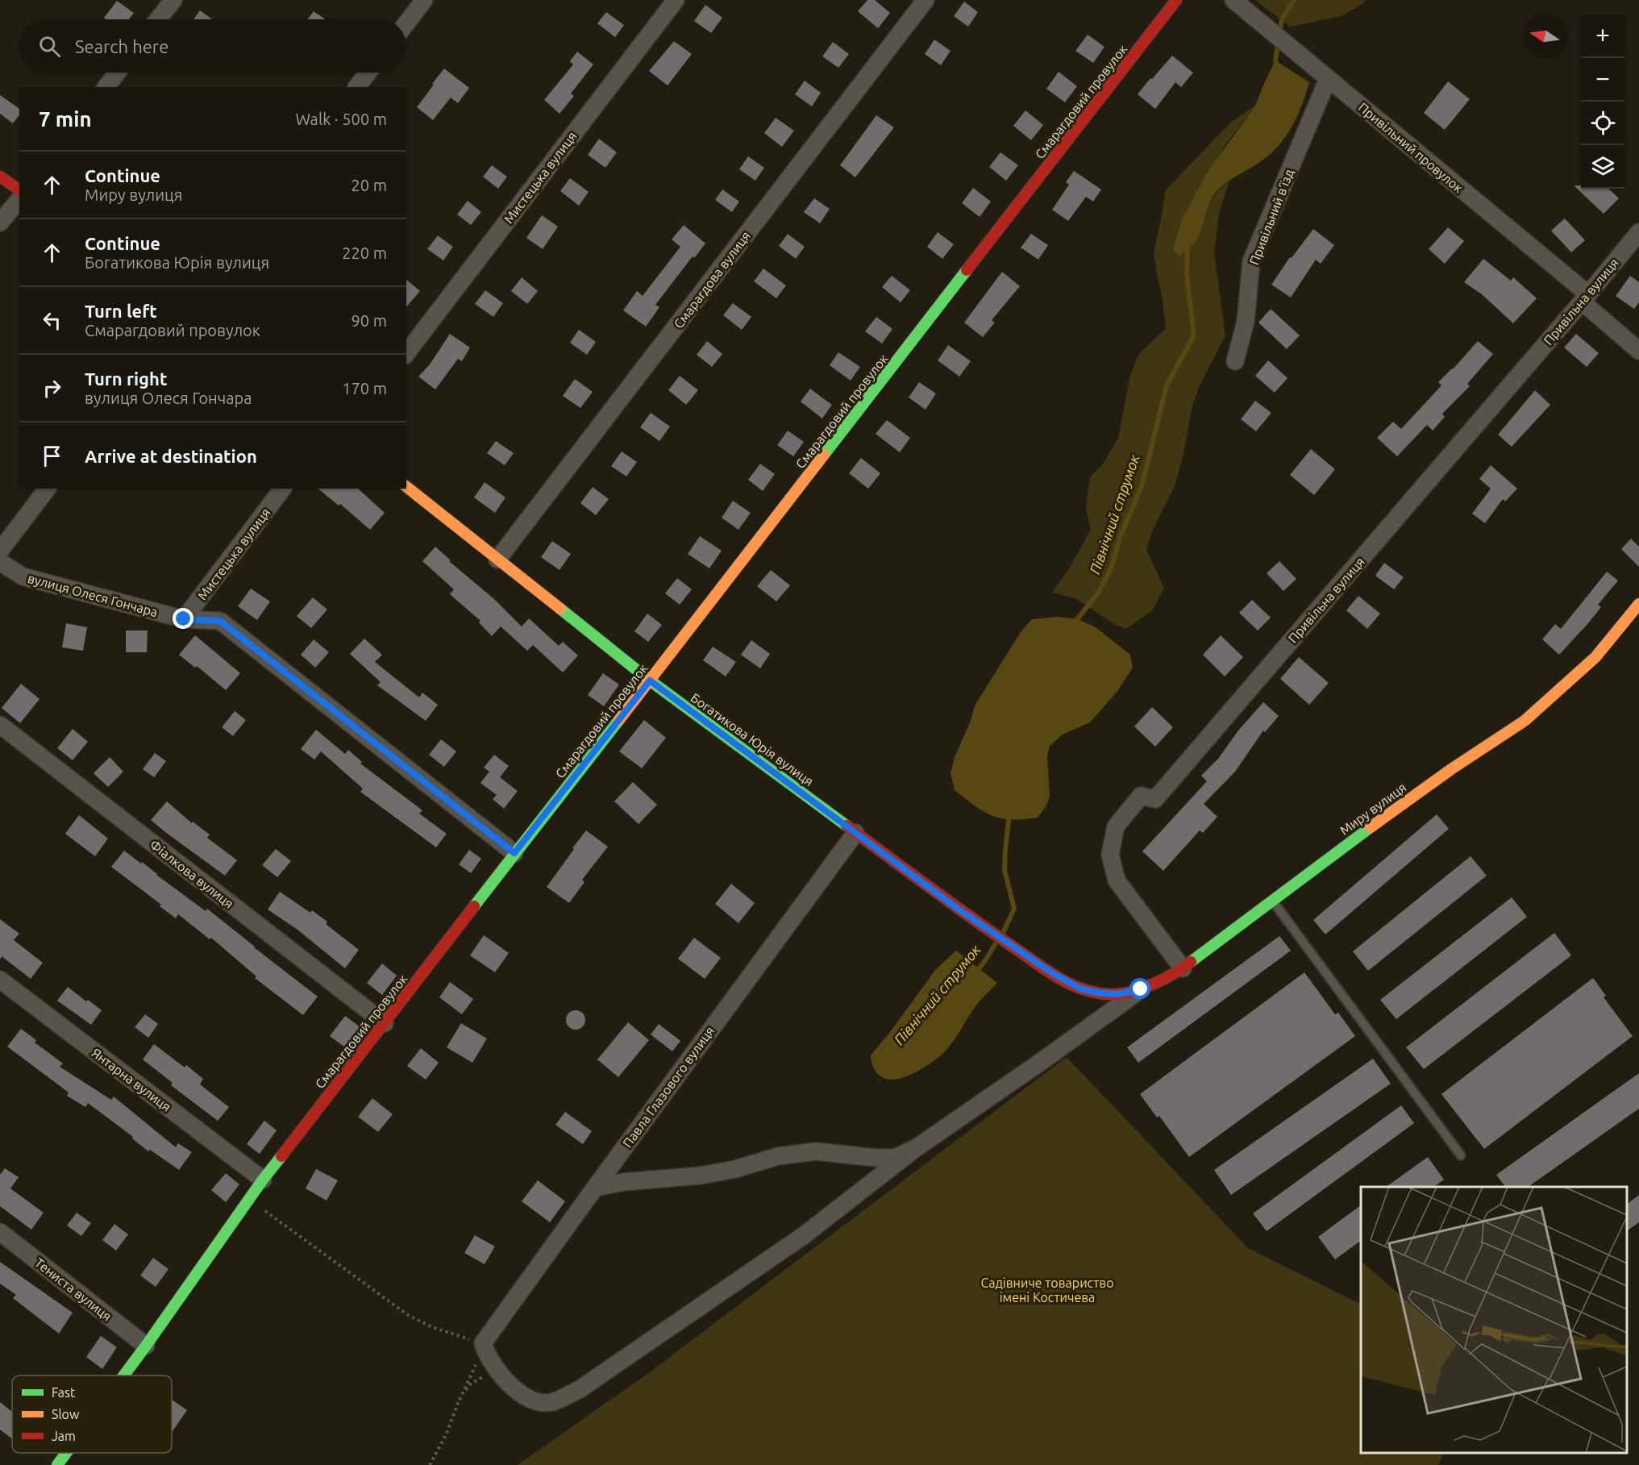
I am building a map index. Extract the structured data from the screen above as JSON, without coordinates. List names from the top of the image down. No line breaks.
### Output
{"streets":{"street":["Смарагдовий провулок","Привільний провулок","Мистецька вулиця","Привільний в’їзд","Смарагдова вулиця","Привільна вулиця","вулиця Олеся Гончара","Богатикова Юрія вулиця","Миру вулиця","Фіалкова вулиця","Янтарна вулиця","Павла Глазового вулиця","Тениста вулиця"]},"crossings":[["Смарагдовий провулок","вулиця Олеся Гончара"],["Смарагдовий провулок","Богатикова Юрія вулиця"],["Смарагдовий провулок","Фіалкова вулиця"],["Смарагдовий провулок","Янтарна вулиця"],["Смарагдовий провулок","Тениста вулиця"],["Привільний провулок","Привільний в’їзд"],["Привільний провулок","Привільна вулиця"],["Мистецька вулиця","вулиця Олеся Гончара"],["Смарагдова вулиця","Богатикова Юрія вулиця"],["Привільна вулиця","Миру вулиця"],["Богатикова Юрія вулиця","Миру вулиця"],["Богатикова Юрія вулиця","Павла Глазового вулиця"]],"water":["Північний струмок"],"parks":["Садівниче товариство імені Костичева"],"legend":["Fast","Slow","Jam"],"north":"left","page":{"map_buttons":["+","−"],"search":"Search here","heading":["7 min","Walk · 500 m"],"list":[["Continue","Миру вулиця","20 m"],["Continue","Богатикова Юрія вулиця","220 m"],["Turn left","Смарагдовий провулок","90 m"],["Turn right","вулиця Олеся Гончара","170 m"],"Arrive at destination"]}}
